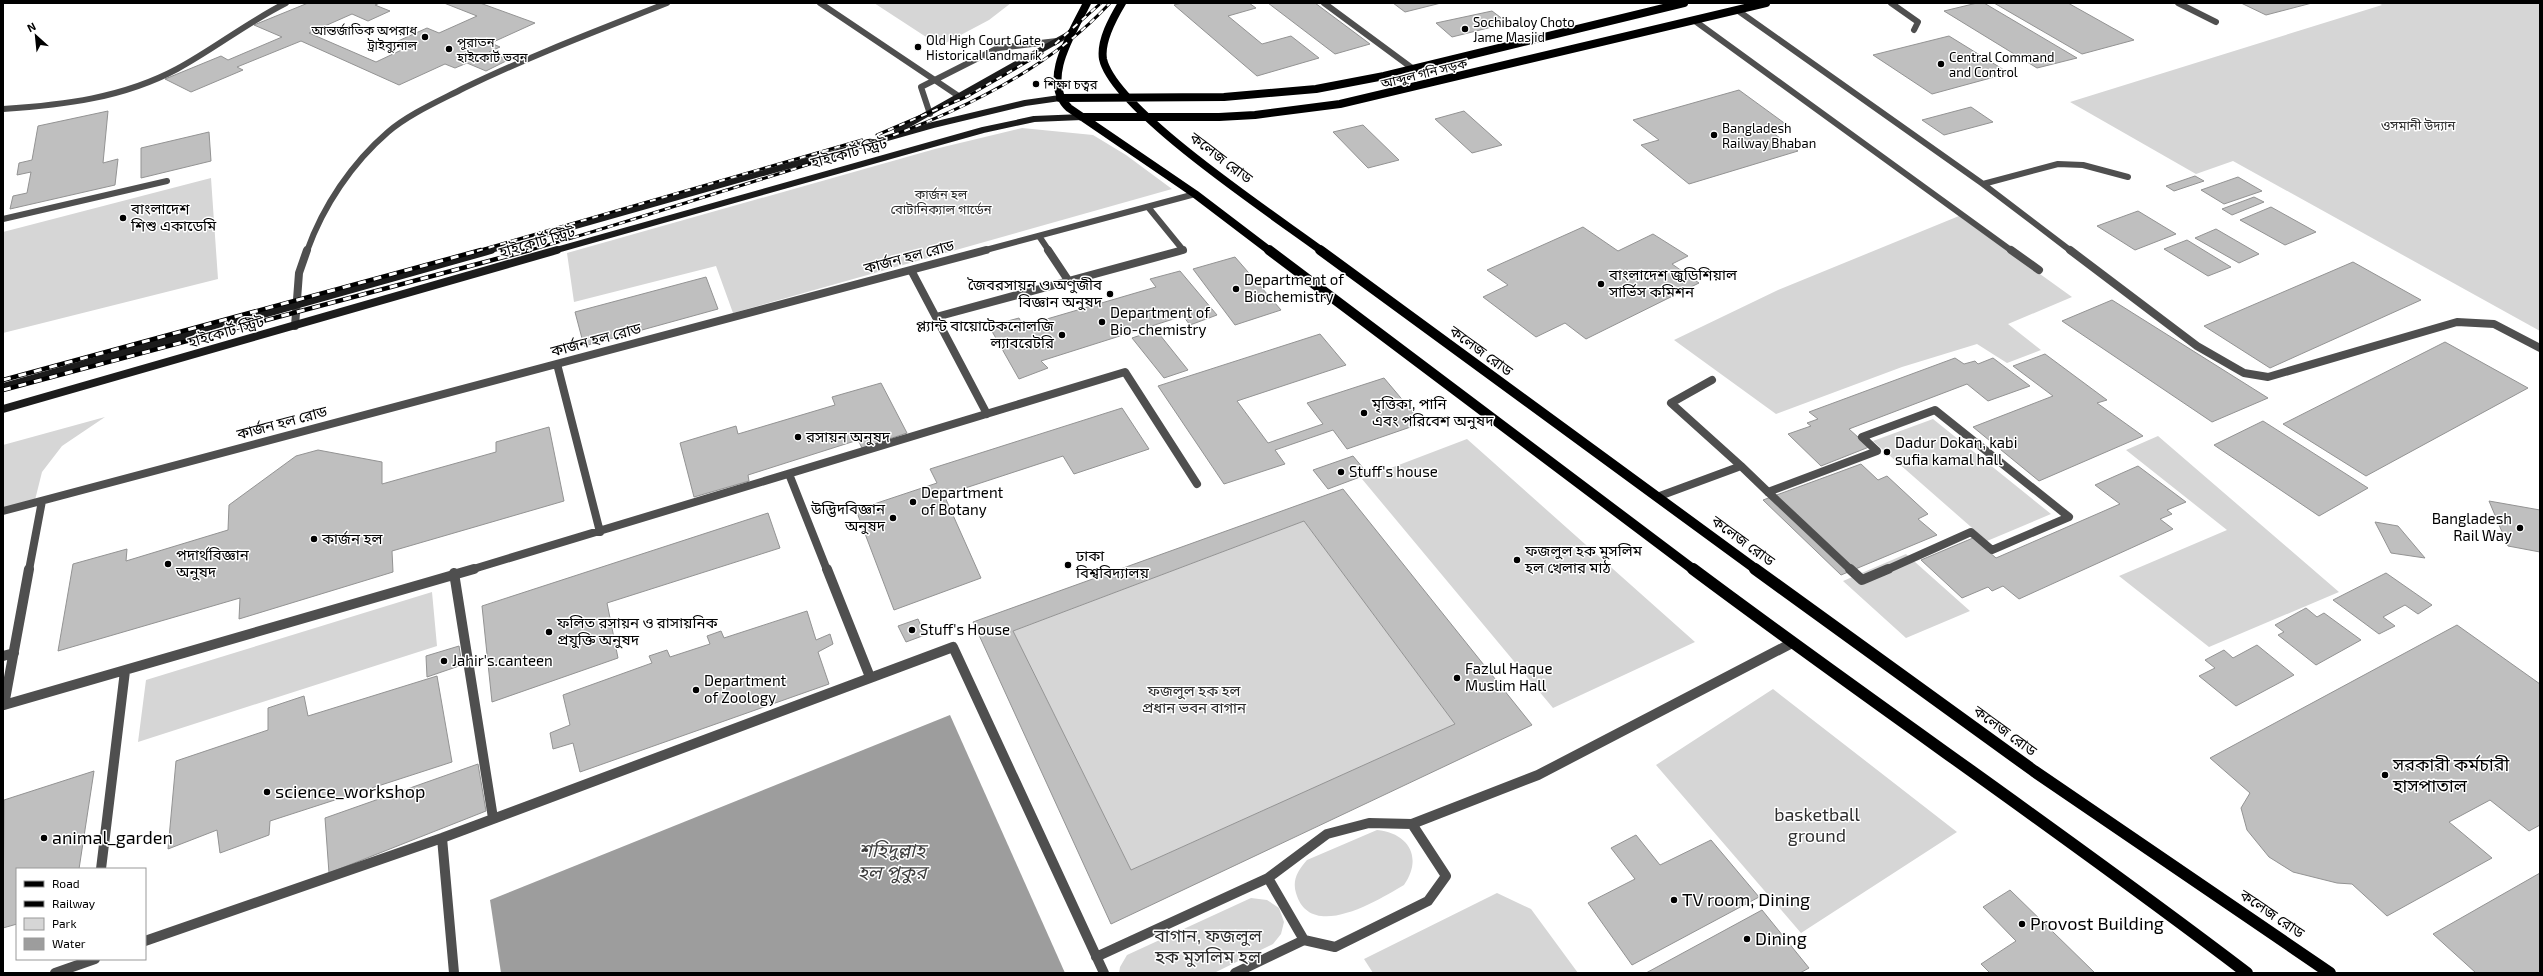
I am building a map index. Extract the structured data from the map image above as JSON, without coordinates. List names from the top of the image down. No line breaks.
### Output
{"streets":{"main road":["আব্দুল গনি সড়ক","হাইকোর্ট স্ট্রিট","কলেজ রোড"],"lane":["কার্জন হল রোড"]},"crossings":[["আব্দুল গনি সড়ক","হাইকোর্ট স্ট্রিট"],["আব্দুল গনি সড়ক","কলেজ রোড"]],"water":["শহিদুল্লাহ হল পুকুর"],"parks":["ওসমানী উদ্যান","কার্জন হল বোটানিক্যাল গার্ডেন","ফজলুল হক হল প্রধান ভবন বাগান","basketball ground","বাগান, ফজলুল হক মুসলিম হল"],"places":["Sochibaloy Choto Jame Masjid","আন্তর্জাতিক অপরাধ ট্রাইব্যুনাল","Old High Court Gate, Historical landmark","পুরাতন হাইকোর্ট ভবন","Central Command and Control","শিক্ষা চত্বর","Bangladesh Railway Bhaban","বাংলাদেশ শিশু একাডেমি","বাংলাদেশ জুডিশিয়াল সার্ভিস কমিশন","Department of Biochemistry","জৈবরসায়ন ও অণুজীব বিজ্ঞান অনুষদ","Department of Bio-chemistry","প্ল্যান্ট বায়োটেকনোলজি ল্যাবরেটরি","মৃত্তিকা, পানি এবং পরিবেশ অনুষদ","রসায়ন অনুষদ","Dadur Dokan, kabi sufia kamal hall","Stuff's house","Department of Botany","উদ্ভিদবিজ্ঞান অনুষদ","Bangladesh Rail Way","কার্জন হল","ফজলুল হক মুসলিম হল খেলার মাঠ","পদার্থবিজ্ঞান অনুষদ","ঢাকা বিশ্ববিদ্যালয়","Stuff's House","ফলিত রসায়ন ও রাসায়নিক প্রযুক্তি অনুষদ","Jahir's.canteen","Fazlul Haque Muslim Hall","Department of Zoology","সরকারী কর্মচারী হাসপাতাল","science_workshop","animal_garden","TV room, Dining","Provost Building","Dining"],"legend":["Road","Railway","Park","Water"],"north":"top left"}
